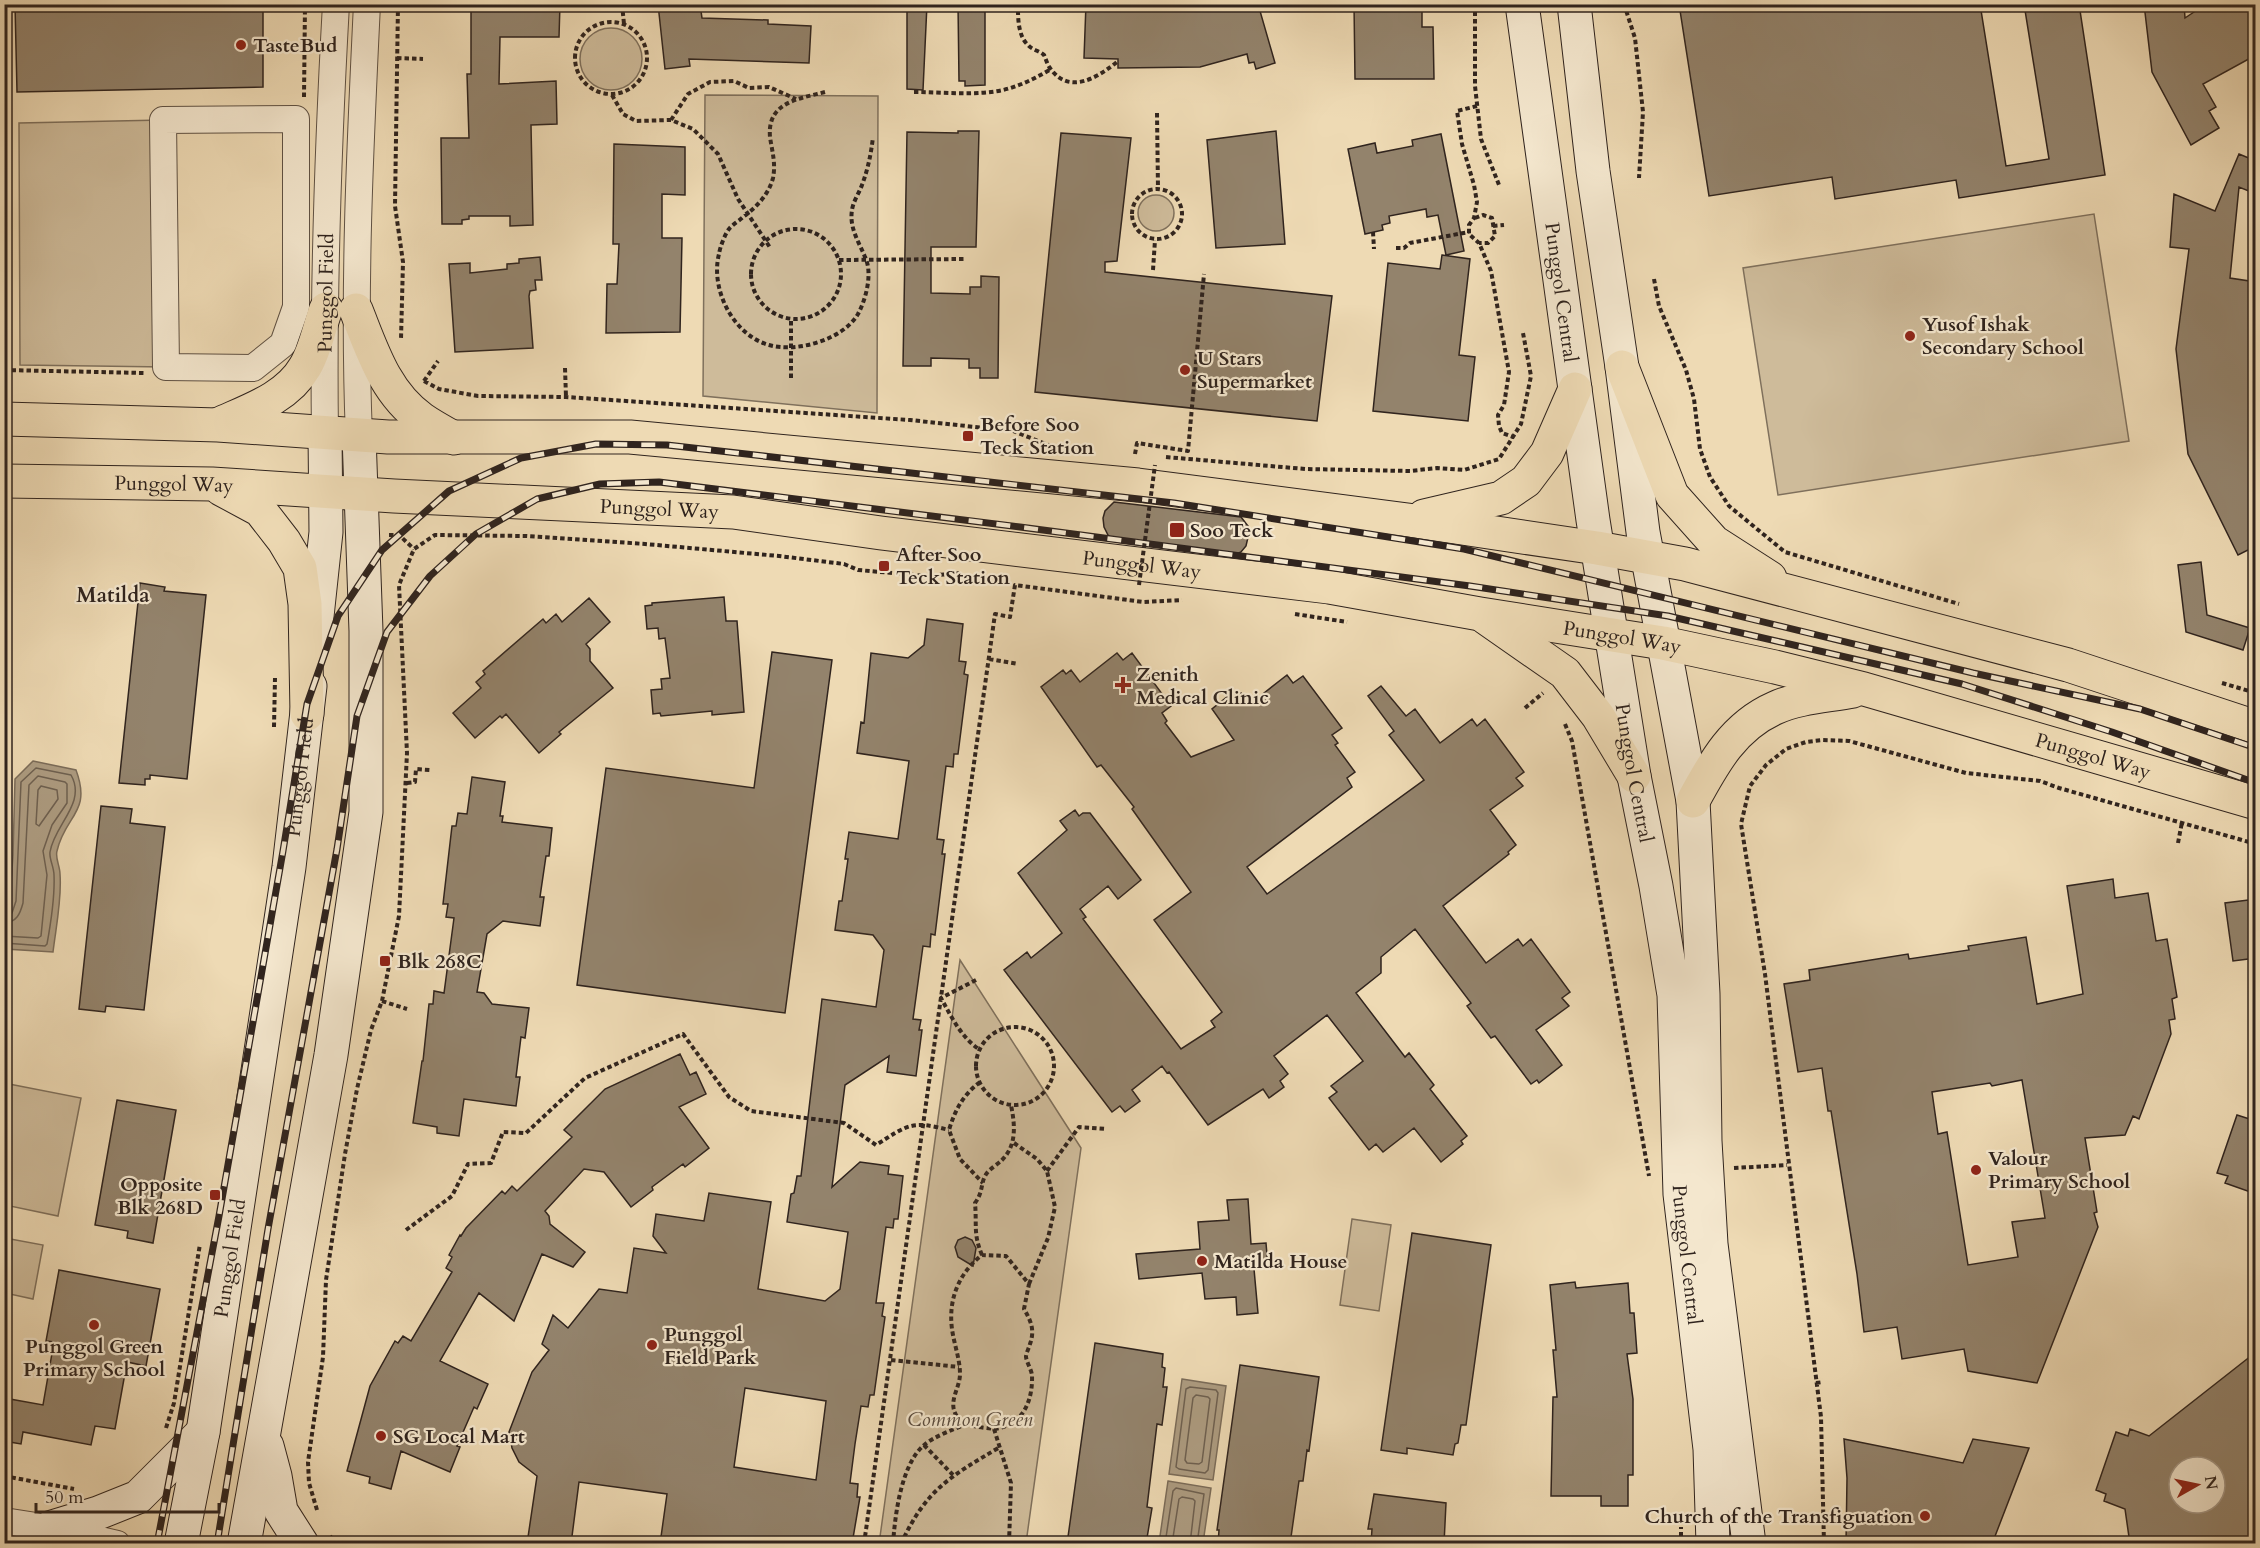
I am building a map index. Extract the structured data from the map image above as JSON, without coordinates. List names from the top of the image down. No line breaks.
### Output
{"streets":{"main road":["Punggol Central","Punggol Field","Punggol Way"]},"crossings":[["Punggol Central","Punggol Way"],["Punggol Field","Punggol Way"]],"districts":["Matilda"],"parks":["Common Green"],"places":{"other":["TasteBud","Yusof Ishak Secondary School","U Stars Supermarket","Valour Primary School","Matilda House","Punggol Green Primary School","Punggol Field Park","SG Local Mart","Church of the Transfiguation"],"transit":["Before Soo Teck Station","Soo Teck","After Soo Teck Station","Blk 268C","Opposite Blk 268D"],"health":["Zenith Medical Clinic"]},"scale_bar":"50 m","north":"right"}
